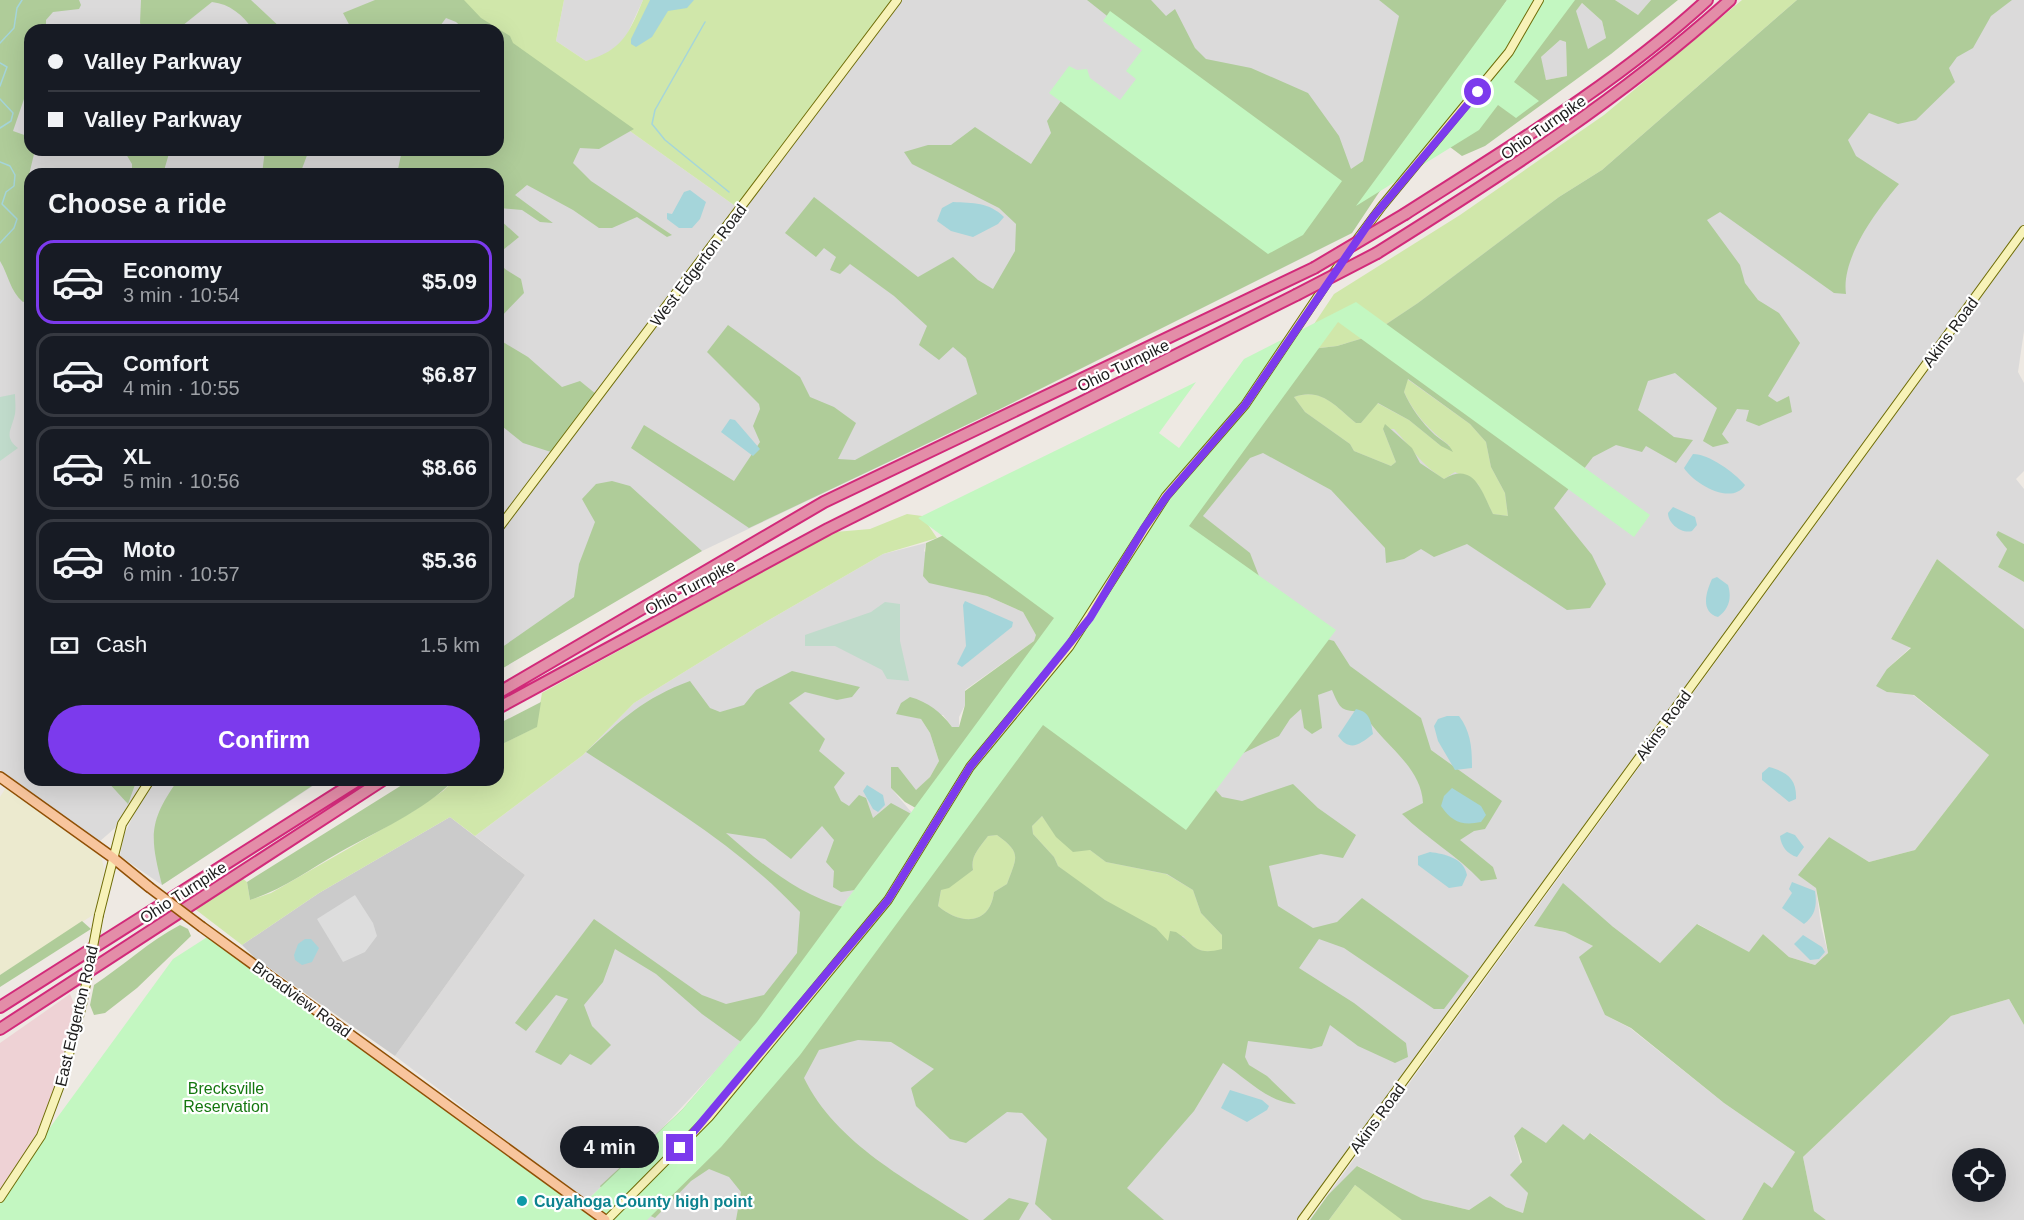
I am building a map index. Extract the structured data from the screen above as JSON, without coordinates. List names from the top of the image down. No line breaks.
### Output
{"streets":{"highway":["Ohio Turnpike"],"main road":["Broadview Road"],"street":["West Edgerton Road","Akins Road","East Edgerton Road"]},"crossings":[["Broadview Road","East Edgerton Road"]],"parks":["Brecksville Reservation"],"places":["Cuyahoga County high point"],"page":{"banner":["Valley Parkway","Valley Parkway"],"heading":"Choose a ride","list":[{"name":"Economy","note":"3 min · 10:54","value":"$5.09"},{"name":"Comfort","note":"4 min · 10:55","value":"$6.87"},{"name":"XL","note":"5 min · 10:56","value":"$8.66"},{"name":"Moto","note":"6 min · 10:57","value":"$5.36"}],"pay":["Cash","1.5 km"],"buttons":"Confirm","bubble":"4 min"}}
